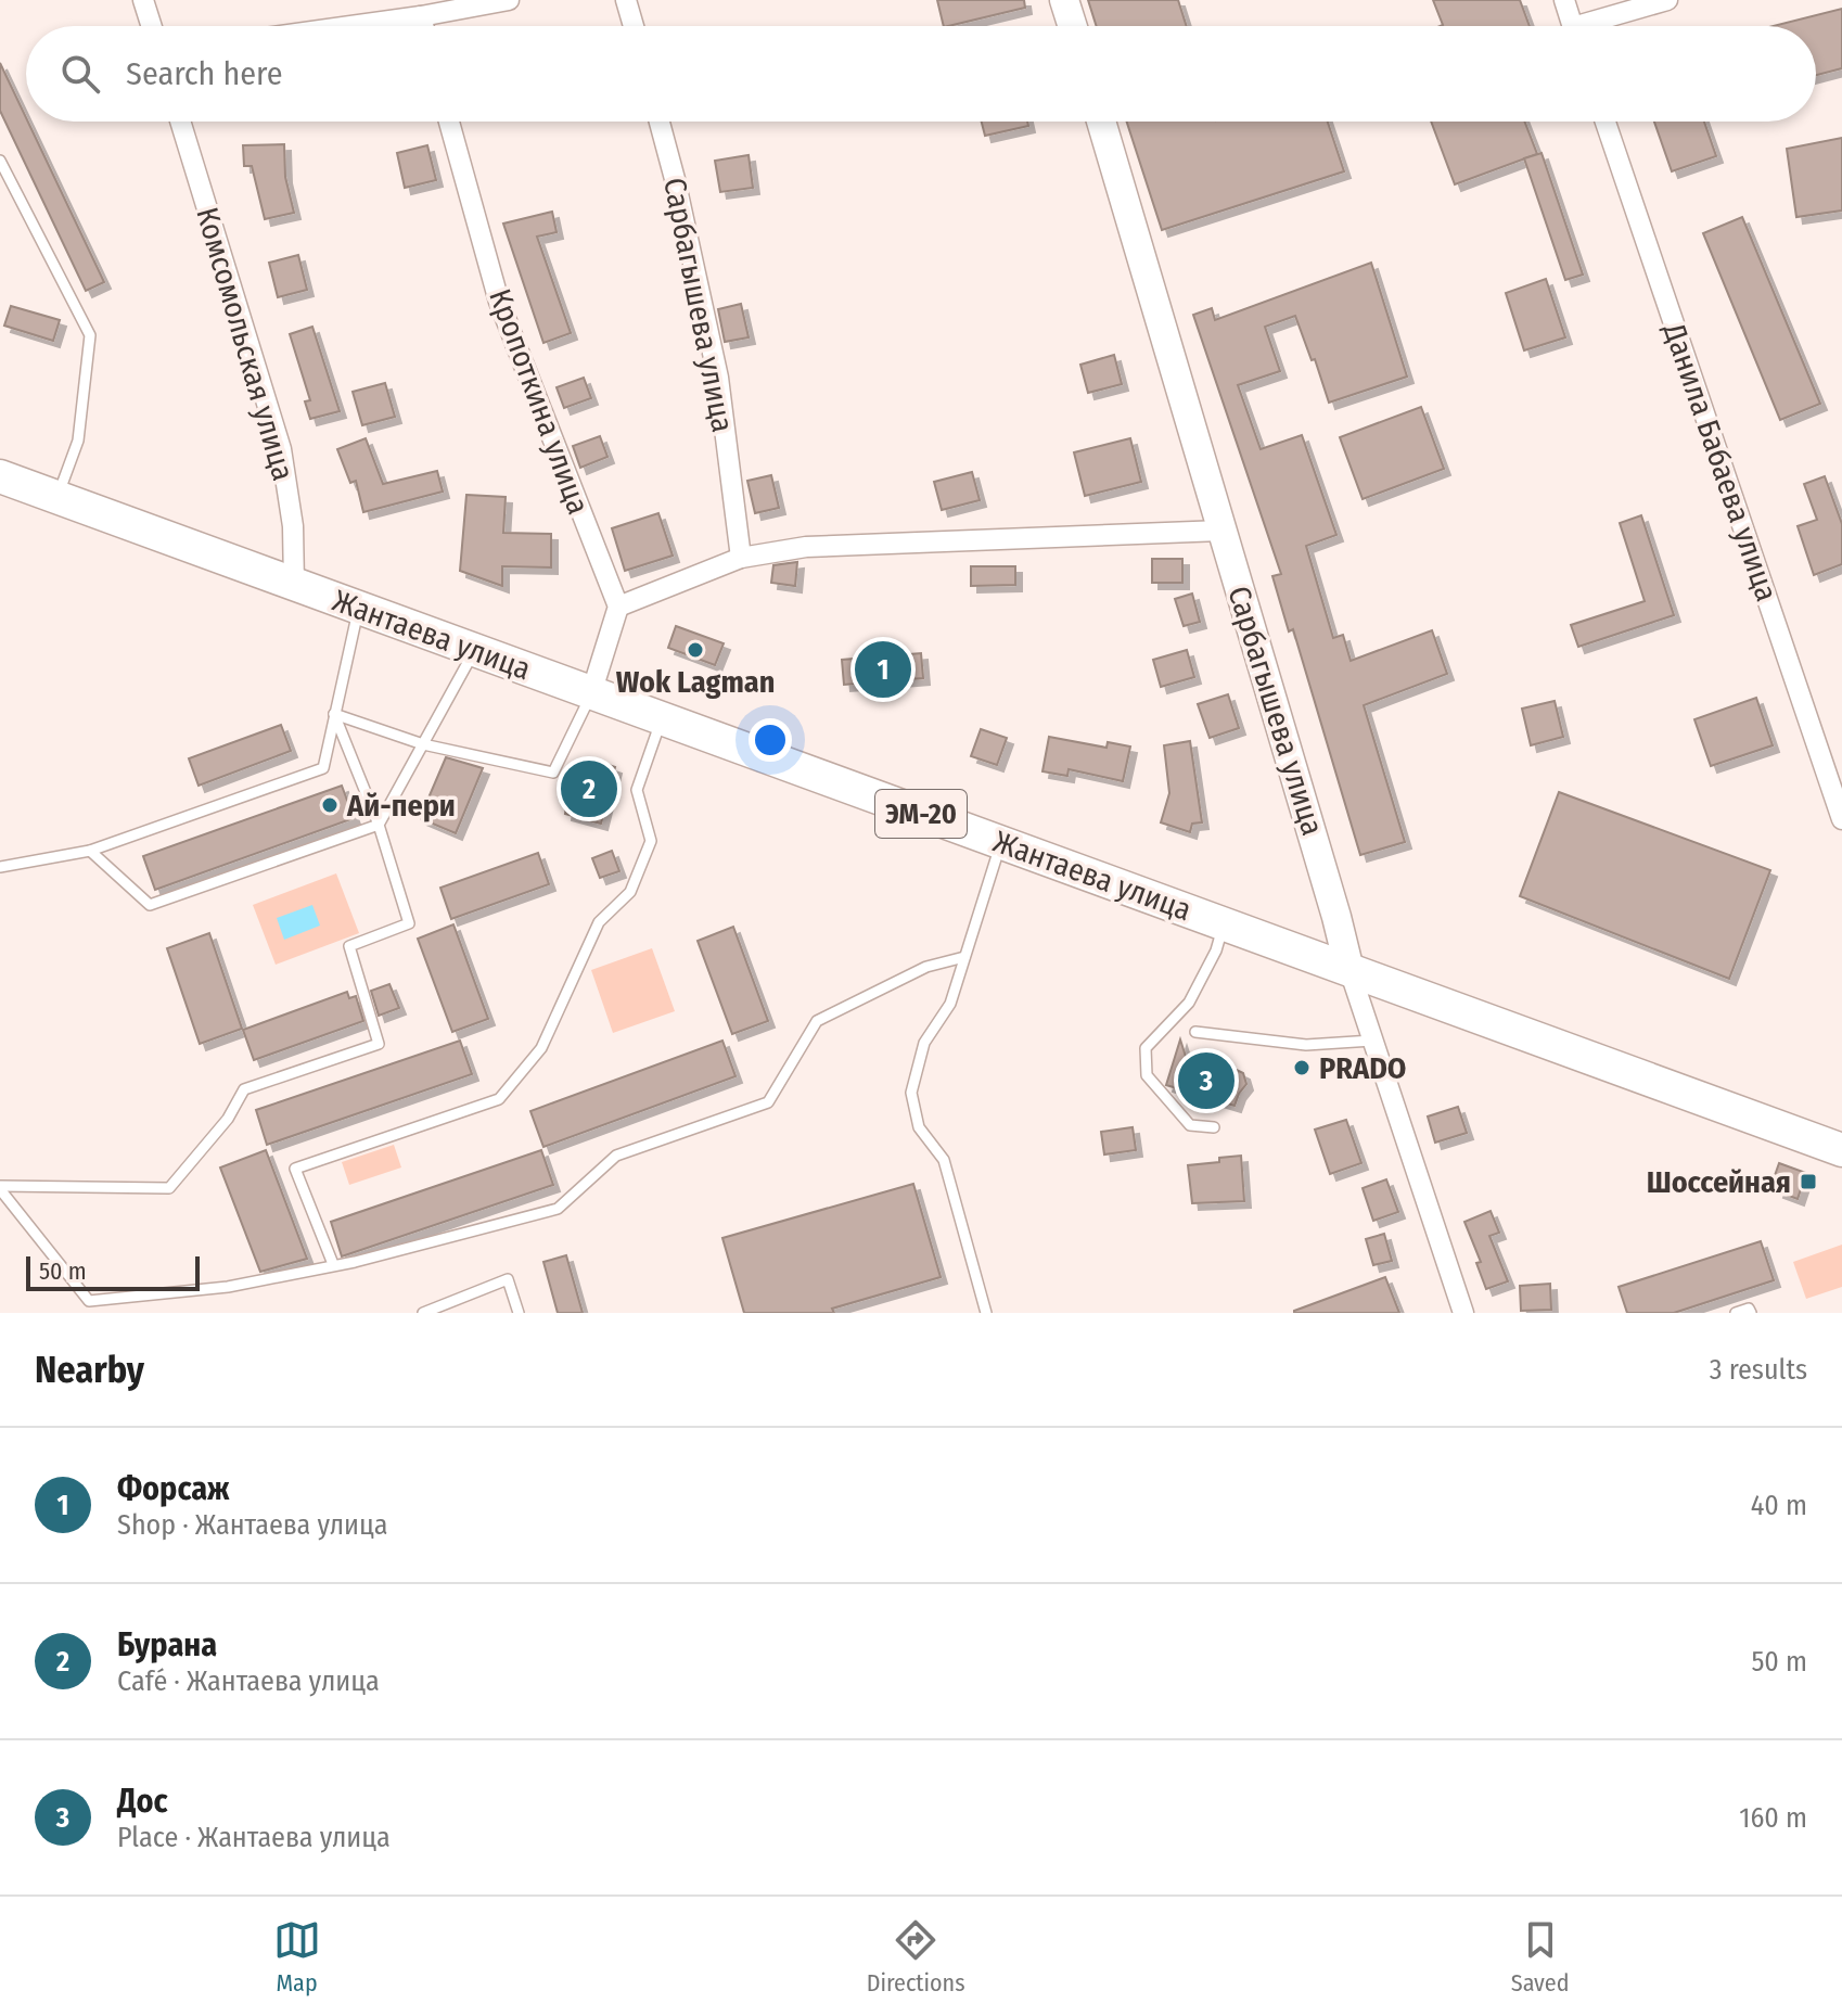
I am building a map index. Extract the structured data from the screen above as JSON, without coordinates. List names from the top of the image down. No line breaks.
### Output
{"streets":{"main road":["Жантаева улица","ЭМ-20"],"street":["Сарбагышева улица","Комсомольская улица","Кропоткина улица","Данила Бабаева улица"]},"crossings":[["Сарбагышева улица","Жантаева улица"],["Комсомольская улица","Жантаева улица"]],"places":{"other":["Wok Lagman","Ай-пери","PRADO"],"transit":["Шоссейная"]},"scale_bar":"50 m","page":{"search":"Search here","pins":["1","2","3"],"scale":"50 m","heading":["Nearby","3 results"],"list":[{"mark":"1","name":"Форсаж","note":"Shop · Жантаева улица","value":"40 m"},{"mark":"2","name":"Бурана","note":"Café · Жантаева улица","value":"50 m"},{"mark":"3","name":"Дос","note":"Place · Жантаева улица","value":"160 m"}],"nav":["Map","Directions","Saved"]}}
